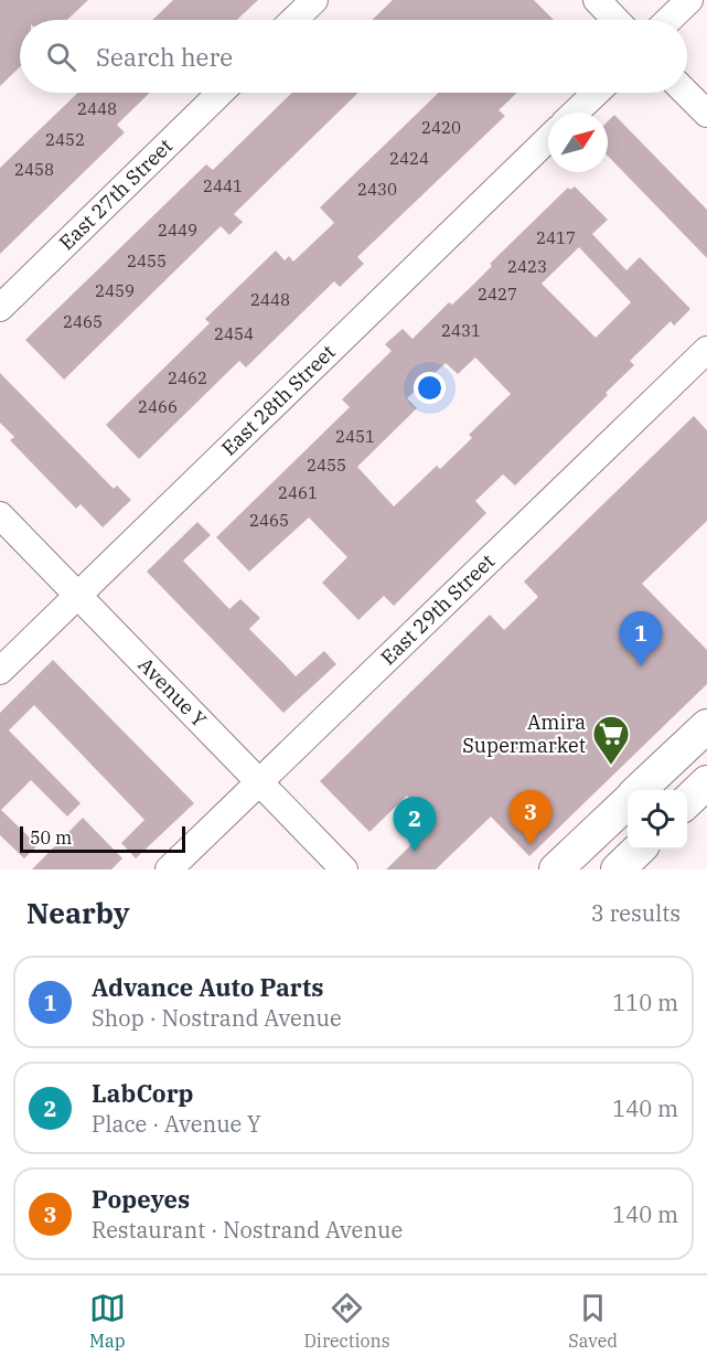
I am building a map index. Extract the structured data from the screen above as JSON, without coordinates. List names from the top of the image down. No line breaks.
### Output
{"streets":{"street":["East 27th Street","East 28th Street","East 29th Street","Avenue Y"]},"crossings":[["East 28th Street","Avenue Y"],["East 29th Street","Avenue Y"]],"places":{"supermarket":["Amira Supermarket"]},"house_numbers":["2448","2420","2452","2424","2458","2441","2430","2449","2417","2455","2423","2459","2427","2448","2465","2431","2454","2462","2466","2451","2455","2461","2465"],"scale_bar":"50 m","north":"top right","page":{"search":"Search here","pins":["1","3","2"],"scale":"50 m","heading":["Nearby","3 results"],"list":[{"mark":"1","name":"Advance Auto Parts","note":"Shop · Nostrand Avenue","value":"110 m"},{"mark":"2","name":"LabCorp","note":"Place · Avenue Y","value":"140 m"},{"mark":"3","name":"Popeyes","note":"Restaurant · Nostrand Avenue","value":"140 m"}],"nav":["Map","Directions","Saved"]}}
